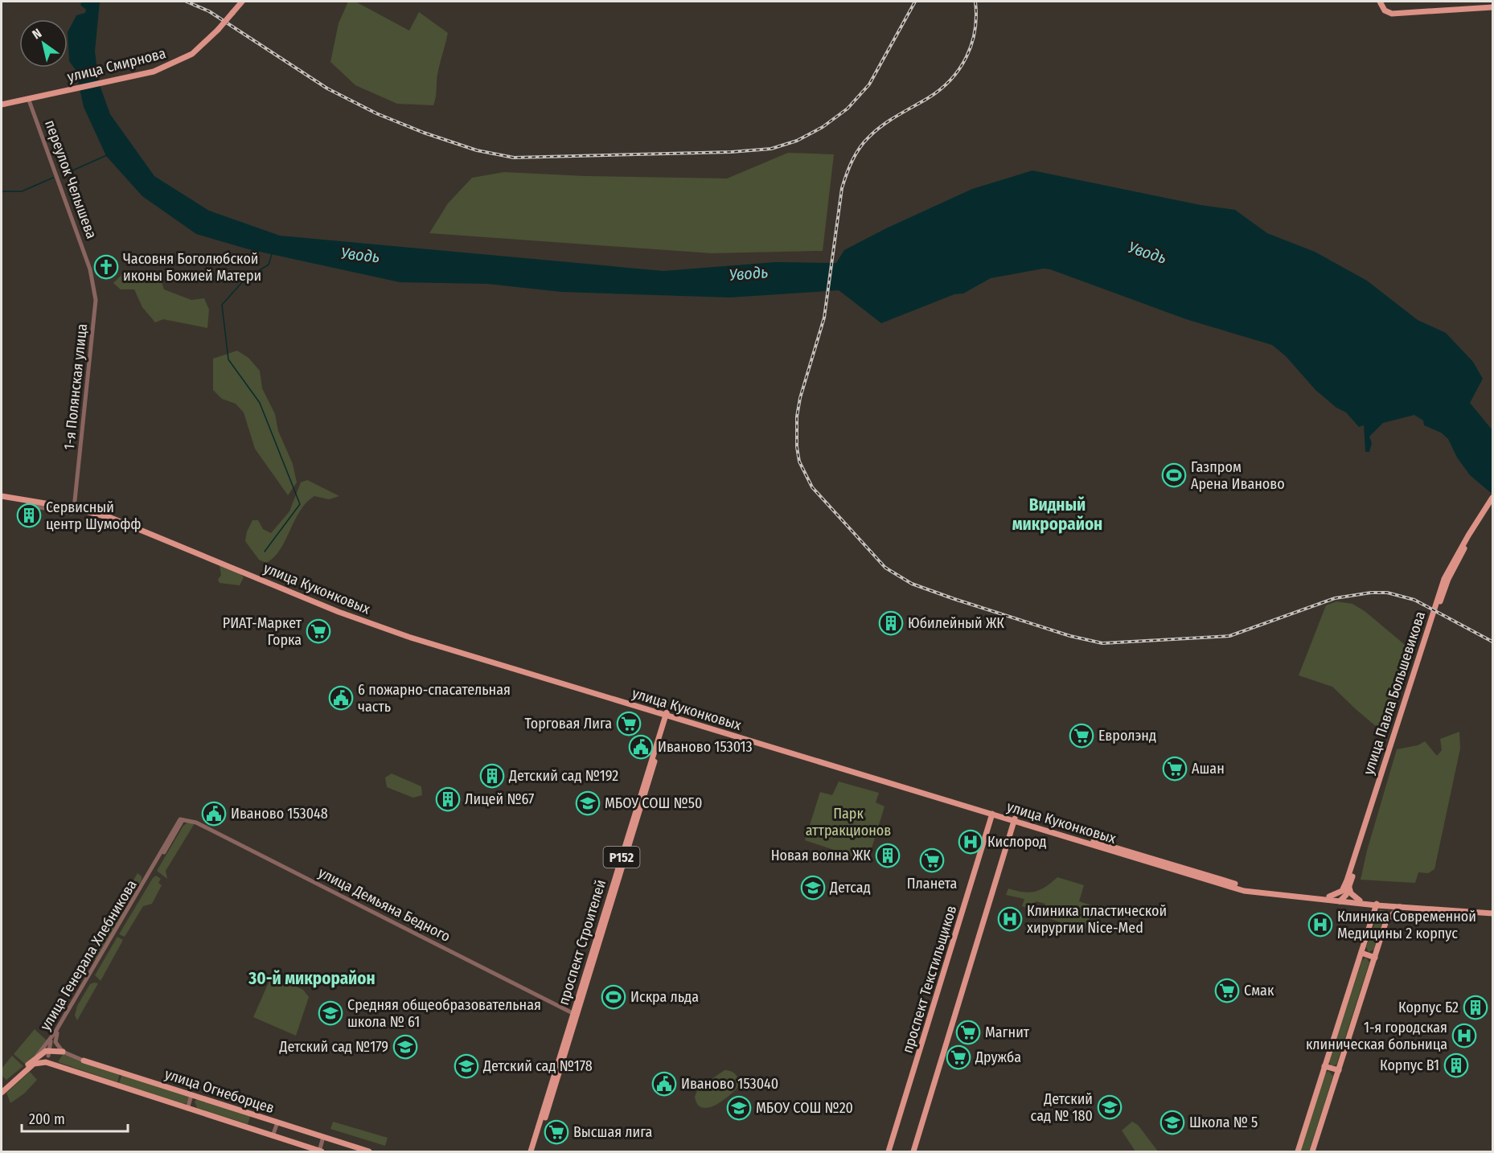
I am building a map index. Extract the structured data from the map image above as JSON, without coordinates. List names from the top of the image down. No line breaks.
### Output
{"streets":{"main road":["улица Смирнова","улица Куконковых","улица Павла Большевикова","Р152","проспект Строителей","улица Генерала Хлебникова","проспект Текстильщиков","улица Огнеборцев"],"street":["переулок Челышева","1-я Полянская улица","улица Демьяна Бедного"]},"crossings":[["улица Смирнова","переулок Челышева"],["переулок Челышева","1-я Полянская улица"],["1-я Полянская улица","улица Куконковых"],["улица Куконковых","улица Павла Большевикова"],["улица Куконковых","проспект Строителей"],["улица Куконковых","проспект Текстильщиков"],["улица Демьяна Бедного","проспект Строителей"],["улица Демьяна Бедного","улица Генерала Хлебникова"],["улица Генерала Хлебникова","улица Огнеборцев"]],"districts":["Видный микрорайон","30-й микрорайон"],"water":["Уводь"],"parks":["Парк аттракционов"],"places":{"church":["Часовня Боголюбской иконы Божией Матери"],"sports":["Газпром Арена Иваново","Искра льда"],"building":["Сервисный центр Шумофф","Юбилейный ЖК","Детский сад №192","Лицей №67","Новая волна ЖК","Корпус Б2","Корпус В1"],"supermarket":["РИАТ-Маркет Горка","Торговая Лига","Евролэнд","Ашан","Планета","Смак","Магнит","Дружба","Высшая лига"],"public building":["6 пожарно-спасательная часть","Иваново 153013","Иваново 153048","Иваново 153040"],"school or university":["МБОУ СОШ №50","Детсад","Средняя общеобразовательная школа № 61","Детский сад №179","Детский сад №178","Детский сад № 180","МБОУ СОШ №20","Школа № 5"],"hospital":["Кислород","Клиника пластической хирургии Nice-Med","Клиника Современной Медицины 2 корпус","1-я городская клиническая больница"]},"scale_bar":"200 m","north":"top left"}
